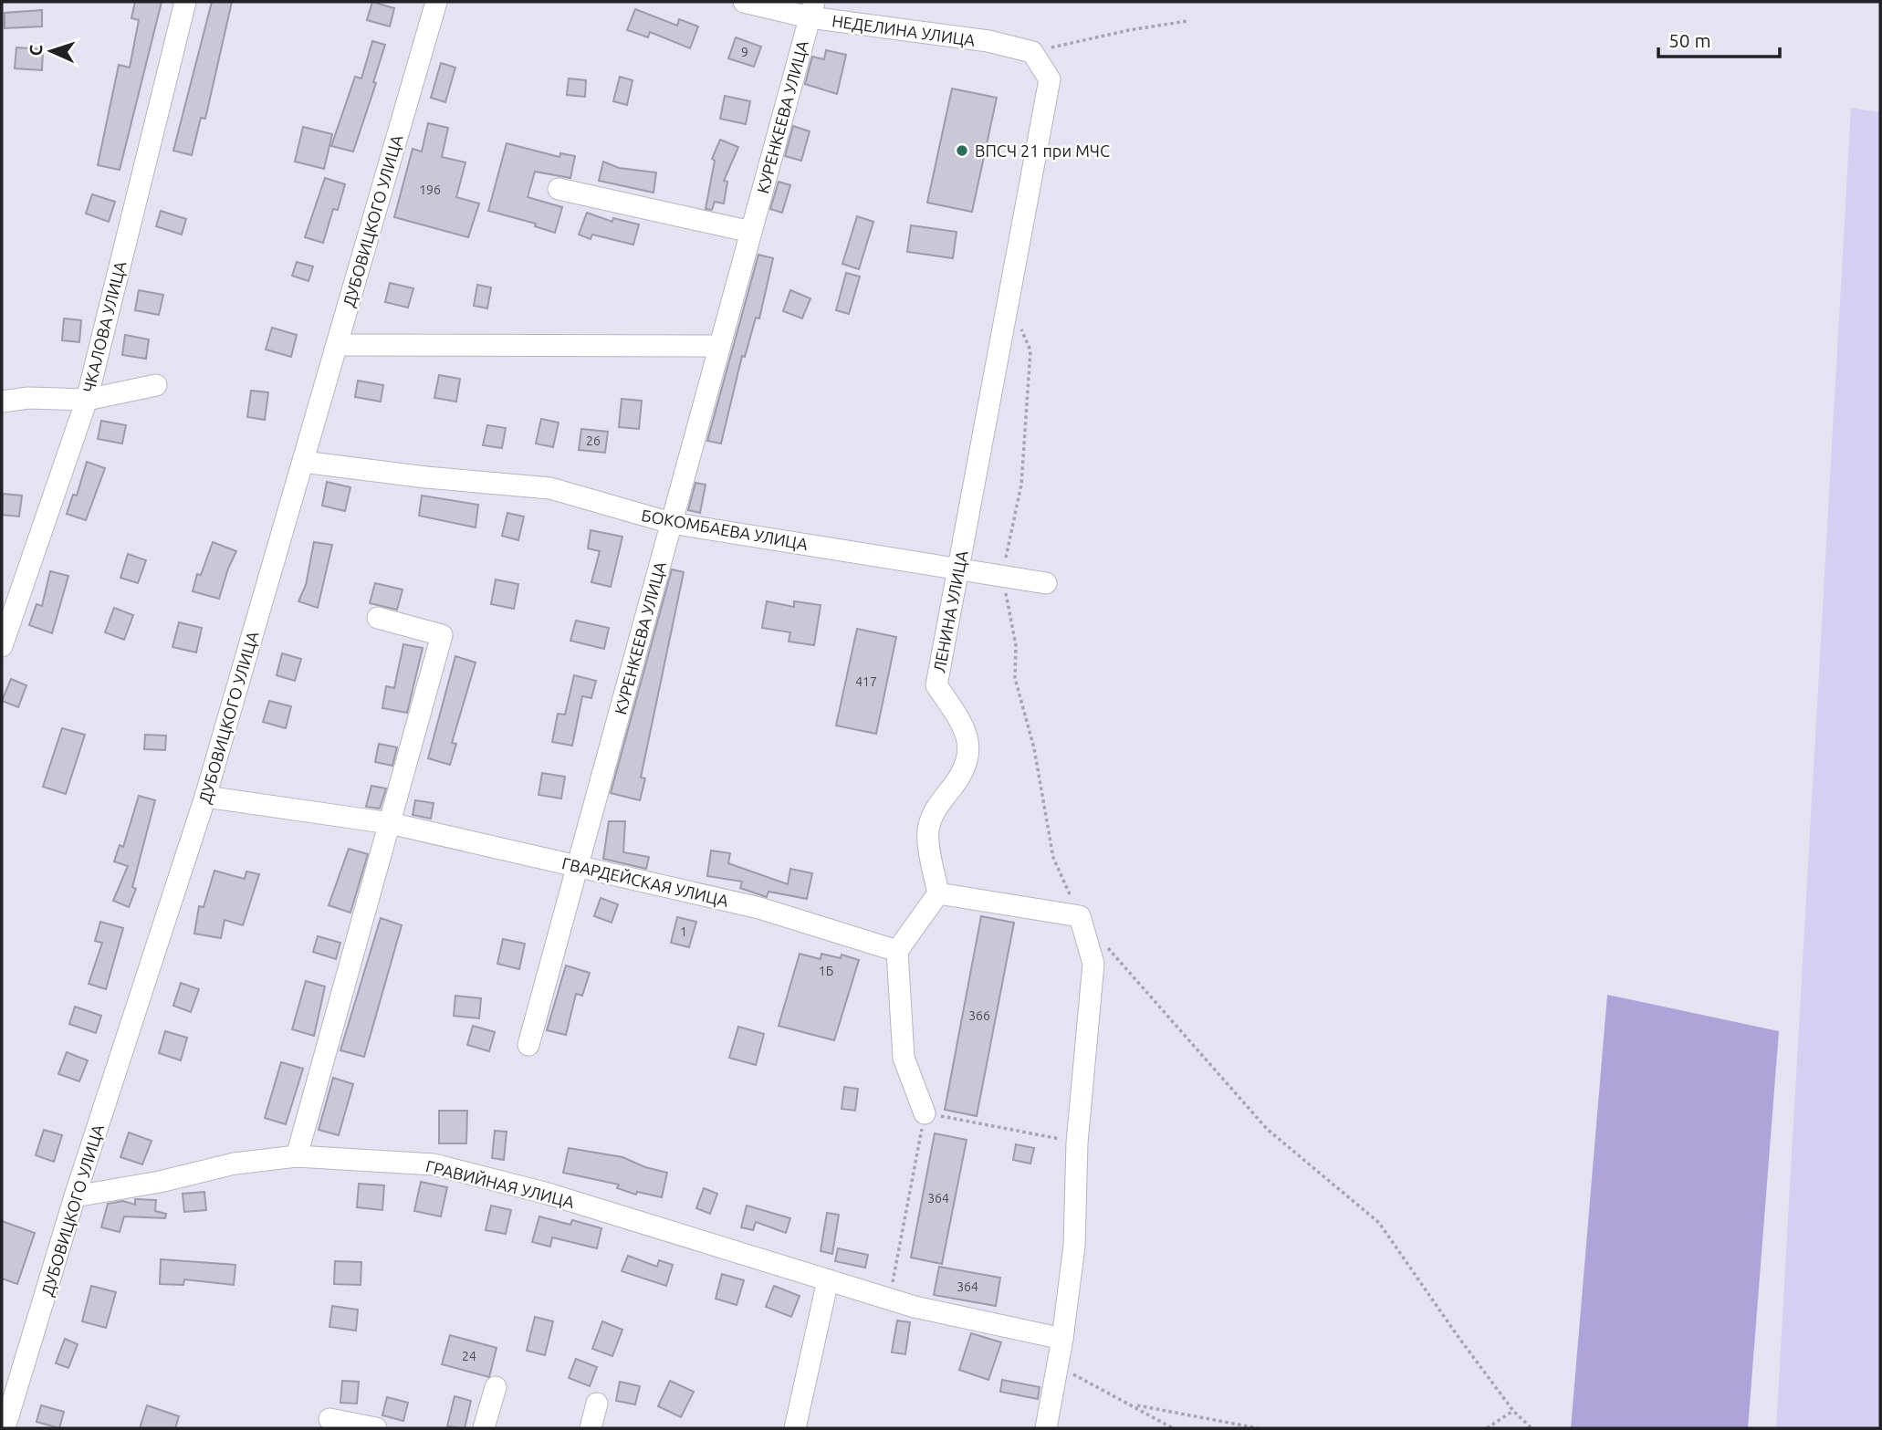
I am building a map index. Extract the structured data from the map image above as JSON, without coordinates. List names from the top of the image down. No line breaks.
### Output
{"streets":{"street":["НЕДЕЛИНА УЛИЦА","КУРЕНКЕЕВА УЛИЦА","ДУБОВИЦКОГО УЛИЦА","ЧКАЛОВА УЛИЦА","БОКОМБАЕВА УЛИЦА","ЛЕНИНА УЛИЦА","ГВАРДЕЙСКАЯ УЛИЦА","ГРАВИЙНАЯ УЛИЦА"]},"crossings":[["НЕДЕЛИНА УЛИЦА","КУРЕНКЕЕВА УЛИЦА"],["НЕДЕЛИНА УЛИЦА","ЛЕНИНА УЛИЦА"],["КУРЕНКЕЕВА УЛИЦА","БОКОМБАЕВА УЛИЦА"],["КУРЕНКЕЕВА УЛИЦА","ГВАРДЕЙСКАЯ УЛИЦА"],["ДУБОВИЦКОГО УЛИЦА","БОКОМБАЕВА УЛИЦА"],["ДУБОВИЦКОГО УЛИЦА","ГВАРДЕЙСКАЯ УЛИЦА"],["ДУБОВИЦКОГО УЛИЦА","ГРАВИЙНАЯ УЛИЦА"],["БОКОМБАЕВА УЛИЦА","ЛЕНИНА УЛИЦА"]],"places":["ВПСЧ 21 при МЧС"],"house_numbers":["9","196","26","417","1","1Б","366","364","364","24"],"scale_bar":"50 m","north":"left"}
